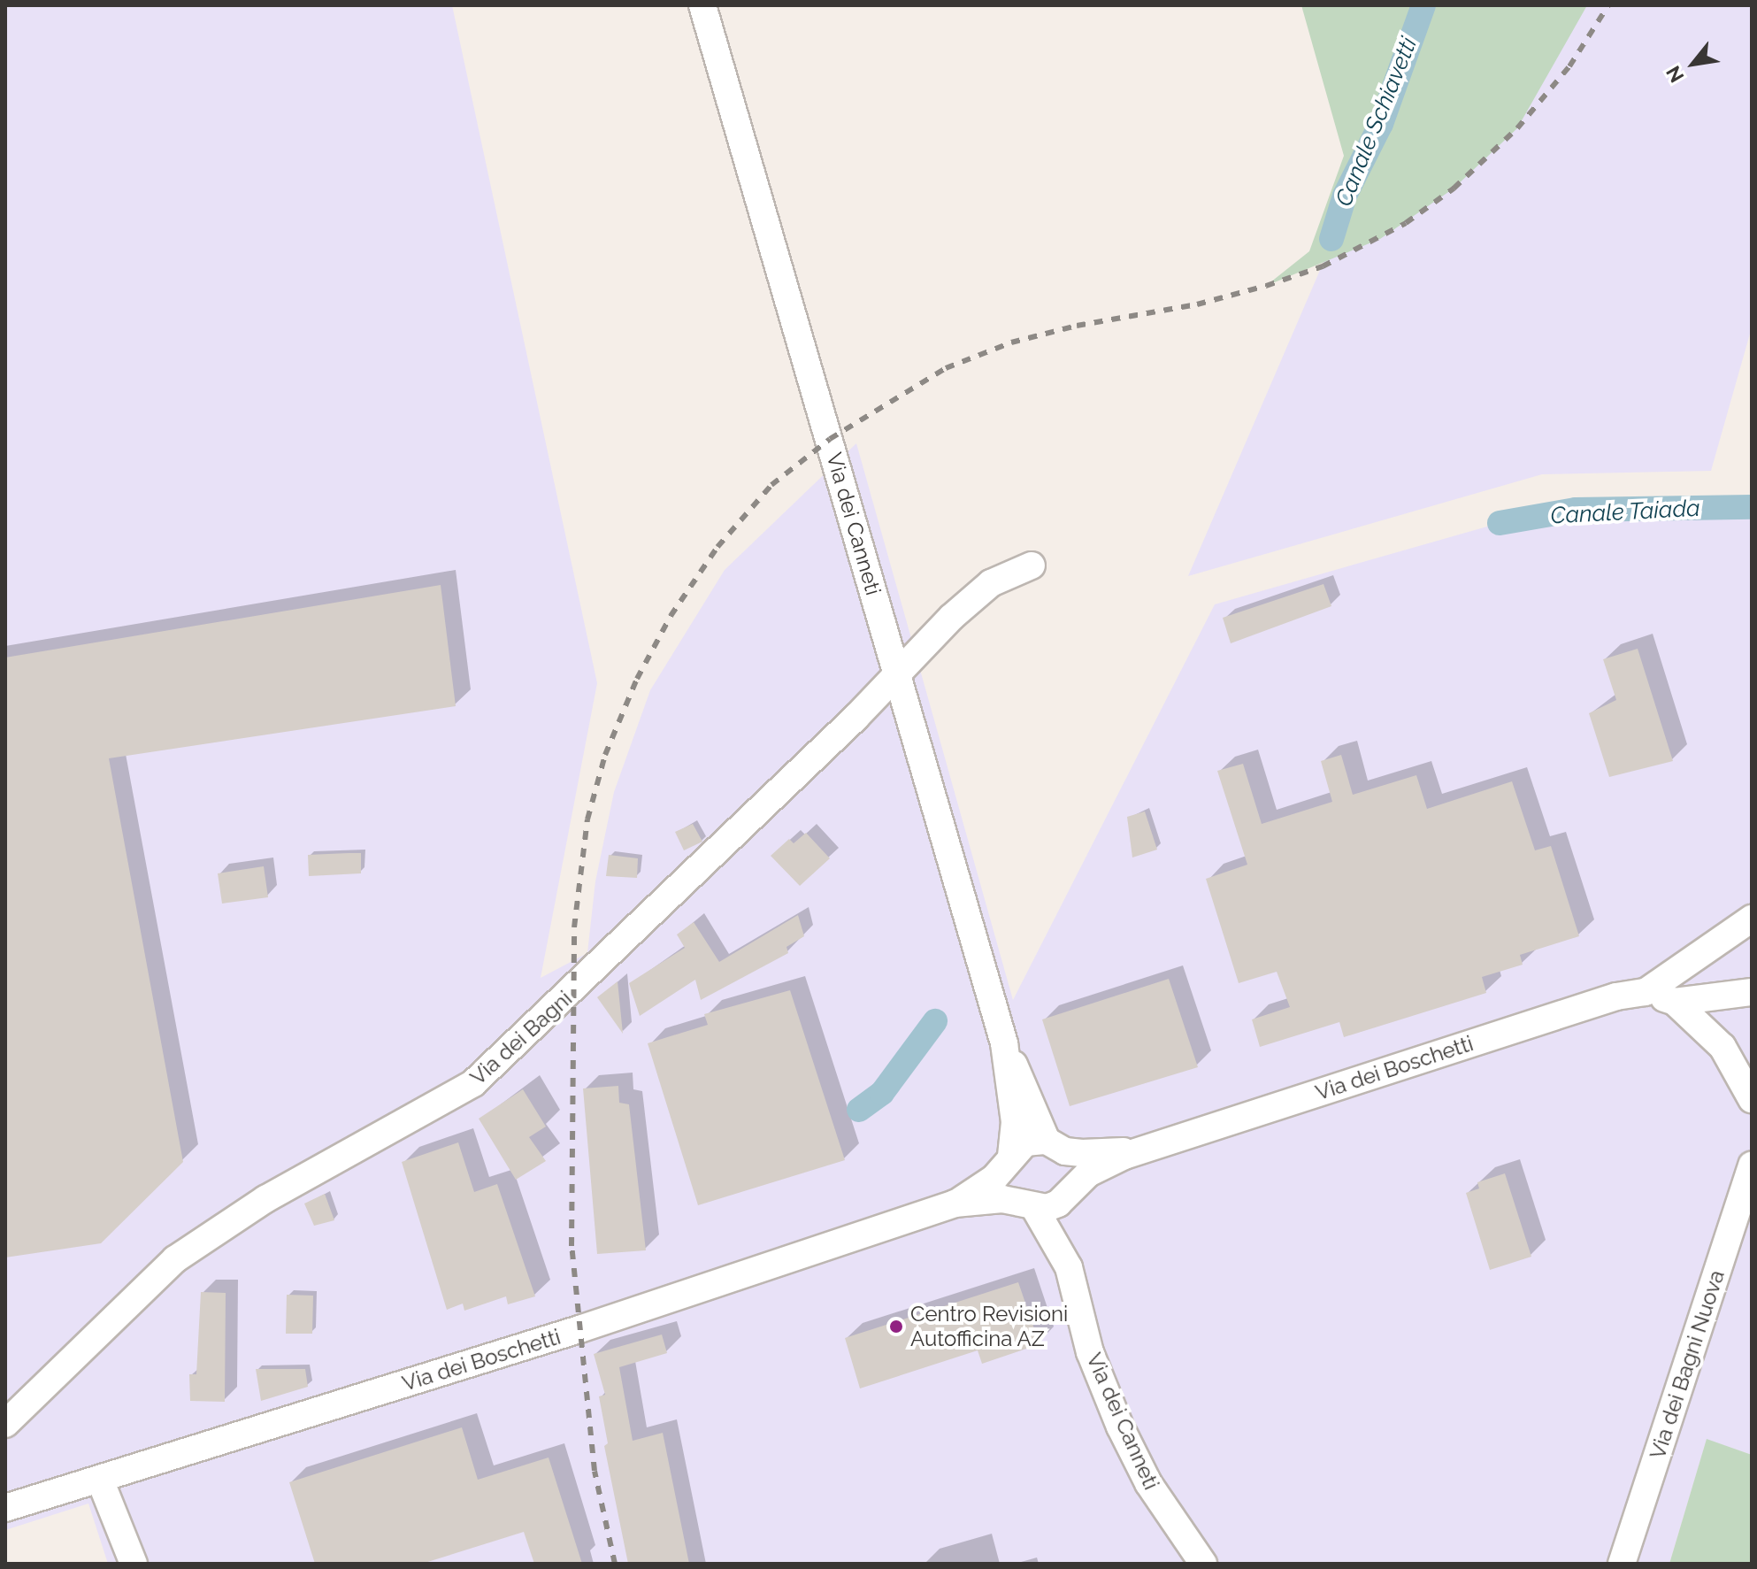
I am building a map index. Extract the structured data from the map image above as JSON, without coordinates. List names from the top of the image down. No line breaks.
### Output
{"streets":{"street":["Via dei Canneti","Via dei Bagni","Via dei Boschetti","Via dei Bagni Nuova"]},"crossings":[["Via dei Canneti","Via dei Bagni"],["Via dei Canneti","Via dei Boschetti"]],"water":["Canale Schiavetti","Canale Taiada"],"places":["Centro Revisioni Autofficina AZ"],"north":"bottom left"}
